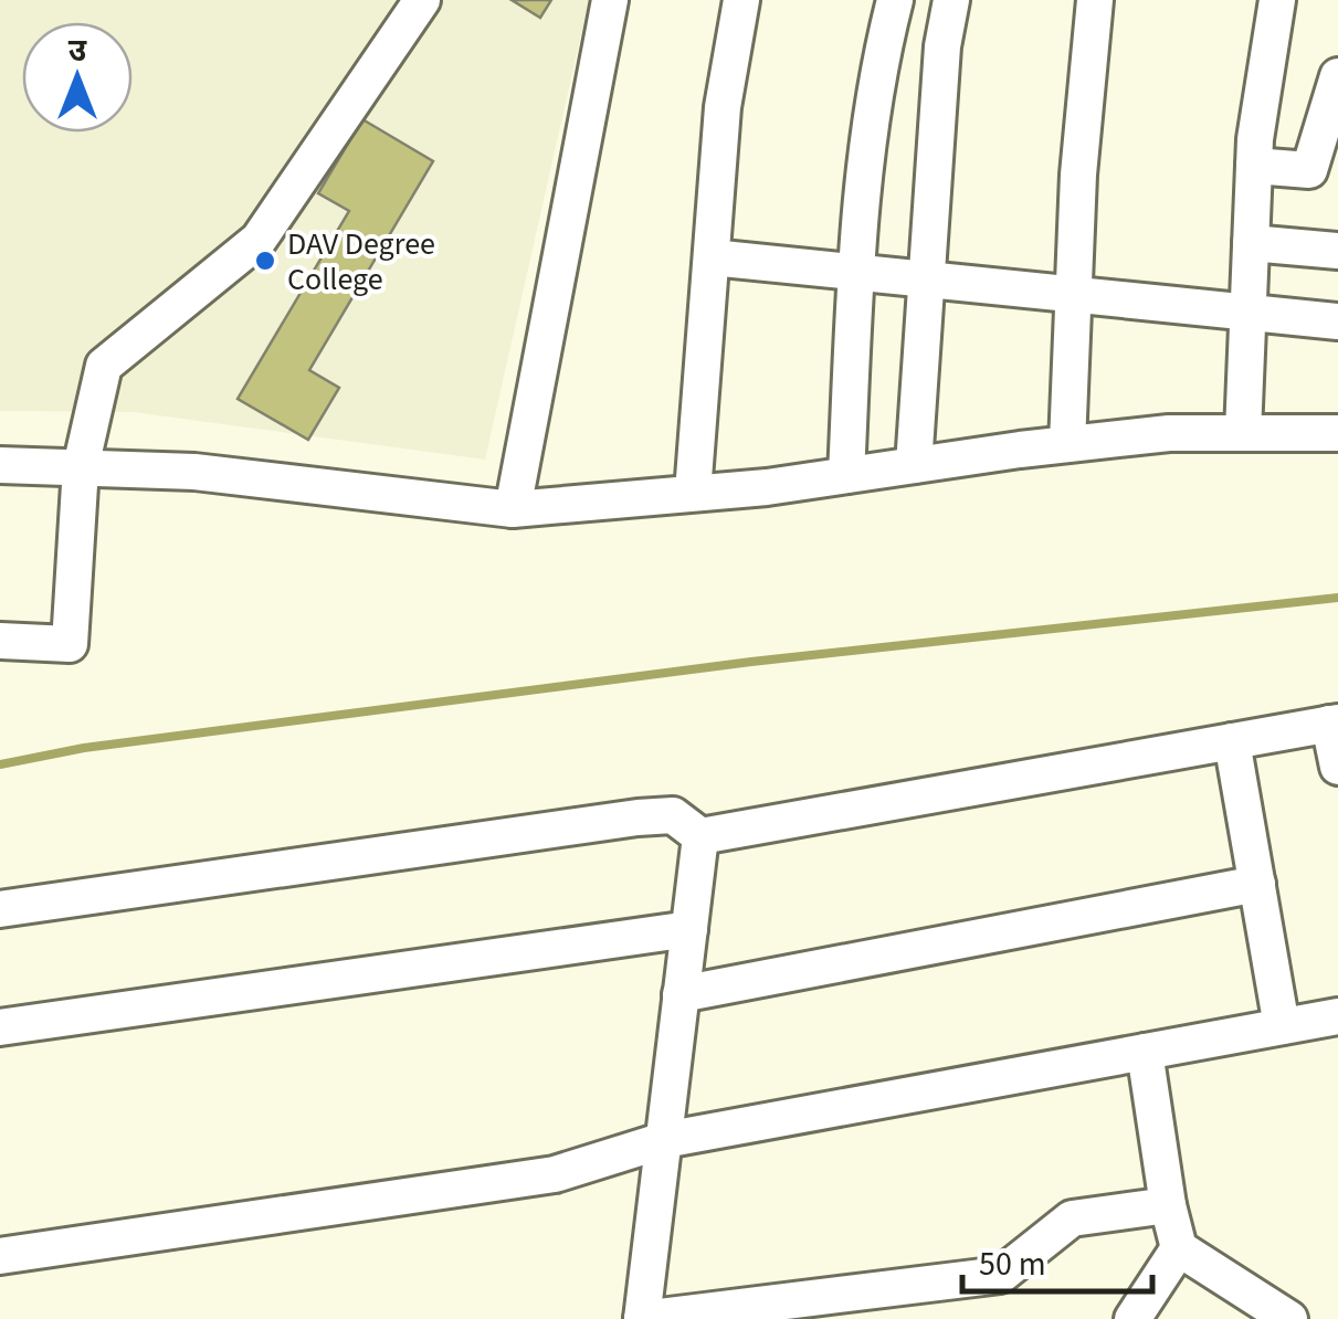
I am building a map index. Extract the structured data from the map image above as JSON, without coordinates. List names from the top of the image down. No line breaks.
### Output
{"places":["DAV Degree College"],"scale_bar":"50 m","north":"top"}
